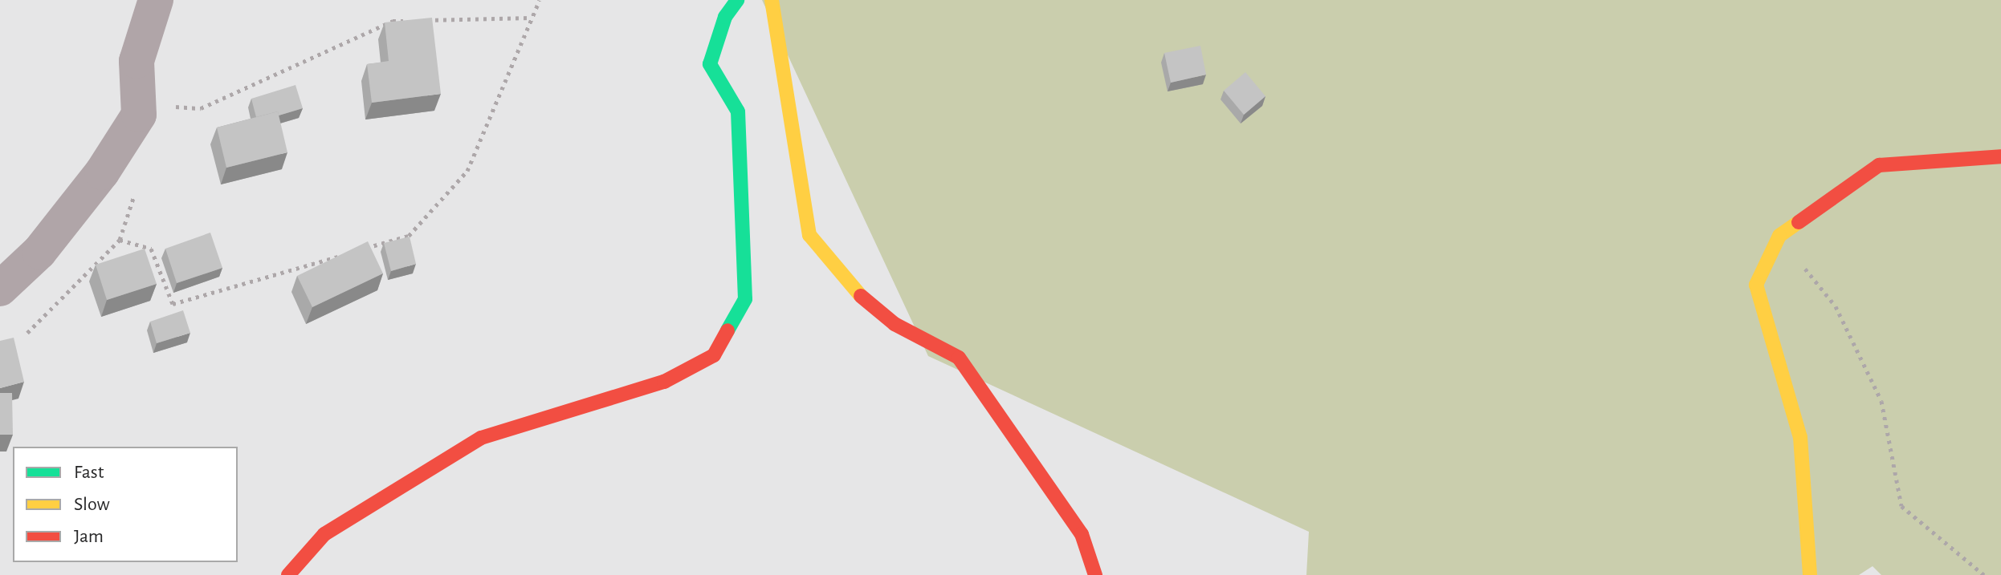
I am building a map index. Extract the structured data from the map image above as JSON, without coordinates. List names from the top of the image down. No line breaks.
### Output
{"legend":["Fast","Slow","Jam"]}
